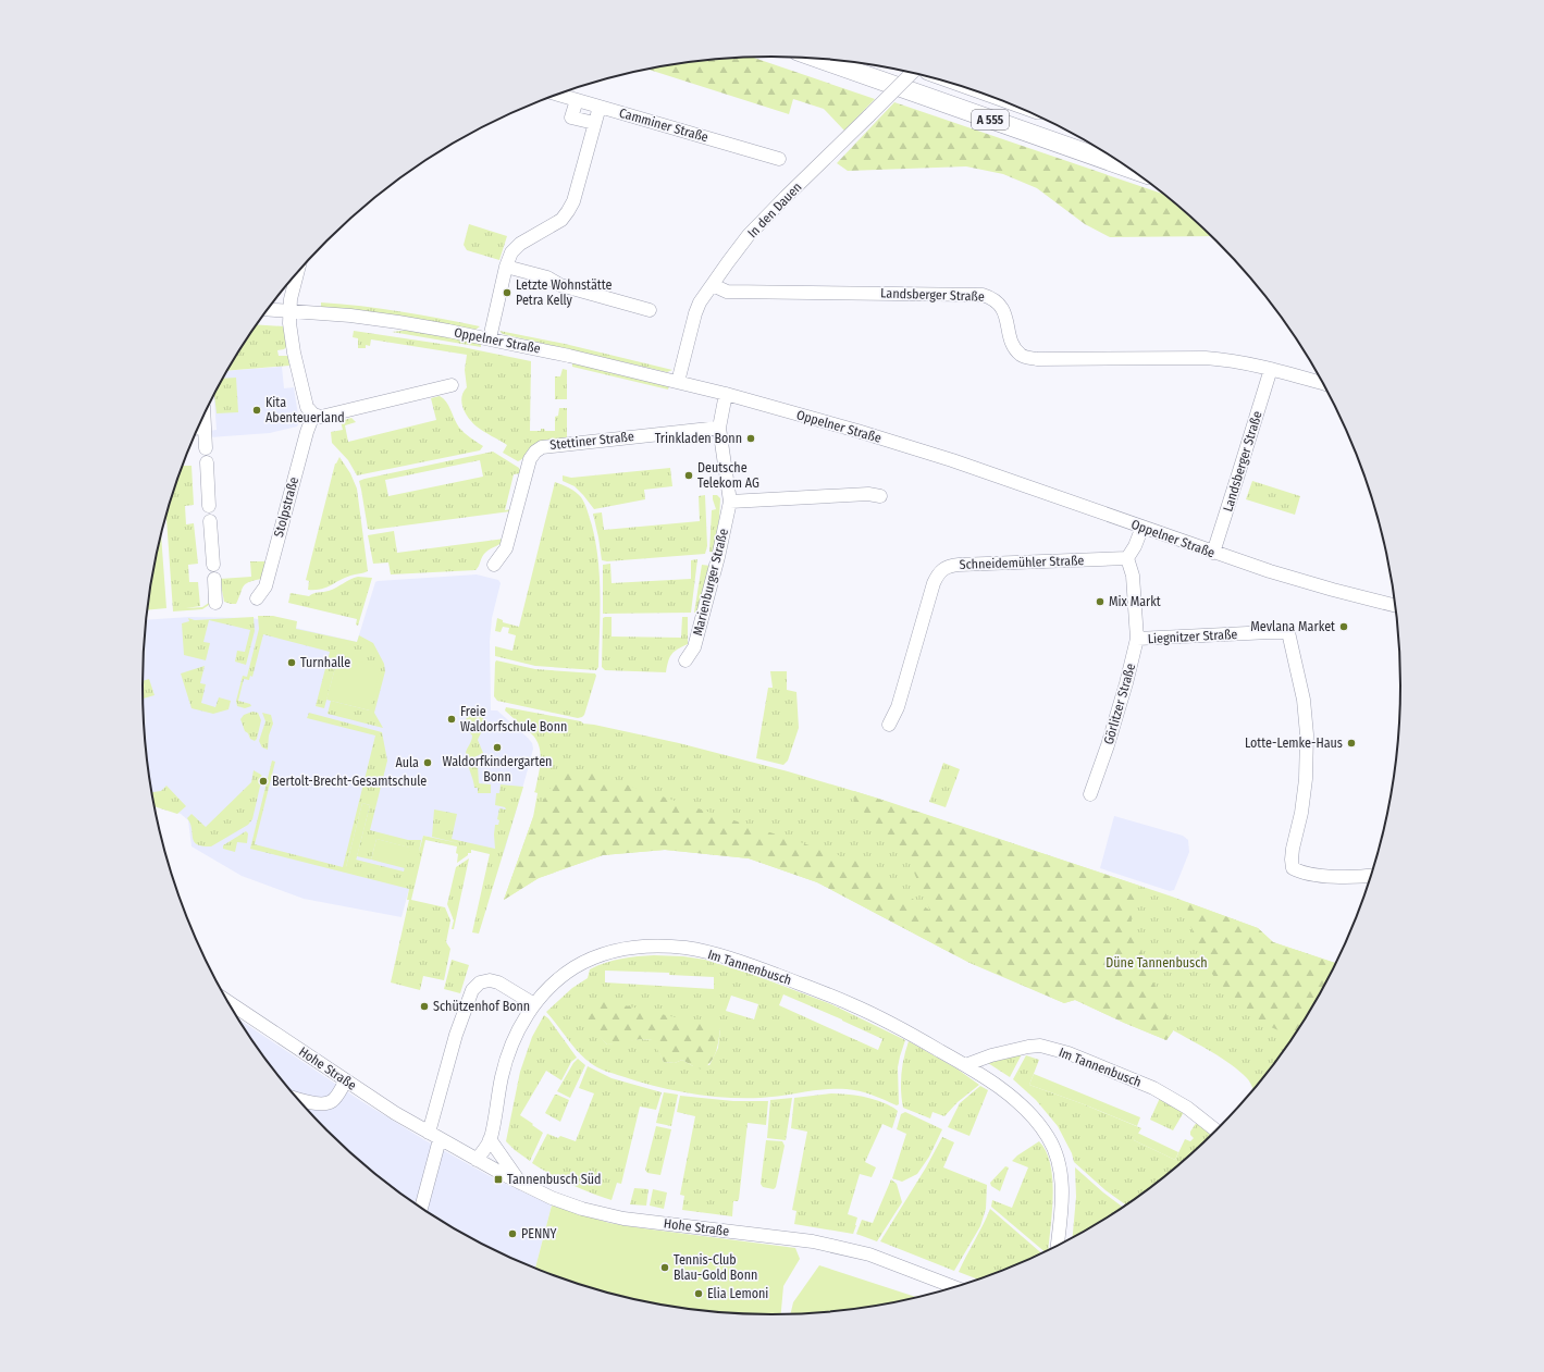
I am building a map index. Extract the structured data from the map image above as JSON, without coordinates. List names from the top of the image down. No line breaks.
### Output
{"streets":{"highway":["A 555"],"street":["Camminer Straße","In den Dauen","Landsberger Straße","Oppelner Straße","Stettiner Straße","Stolpstraße","Schneidemühler Straße","Marienburger Straße","Liegnitzer Straße","Görlitzer Straße","Im Tannenbusch","Hohe Straße"]},"crossings":[["In den Dauen","Landsberger Straße"],["In den Dauen","Oppelner Straße"],["Landsberger Straße","Oppelner Straße"],["Oppelner Straße","Marienburger Straße"],["Stettiner Straße","Marienburger Straße"],["Schneidemühler Straße","Görlitzer Straße"],["Liegnitzer Straße","Görlitzer Straße"],["Im Tannenbusch","Hohe Straße"]],"parks":["Düne Tannenbusch"],"places":{"other":["Letzte Wohnstätte Petra Kelly","Kita Abenteuerland","Trinkladen Bonn","Deutsche Telekom AG","Mix Markt","Mevlana Market","Turnhalle","Freie Waldorfschule Bonn","Lotte-Lemke-Haus","Waldorfkindergarten Bonn","Aula","Bertolt-Brecht-Gesamtschule","Schützenhof Bonn","PENNY","Tennis-Club Blau-Gold Bonn","Elia Lemoni"],"transit":["Tannenbusch Süd"]}}
